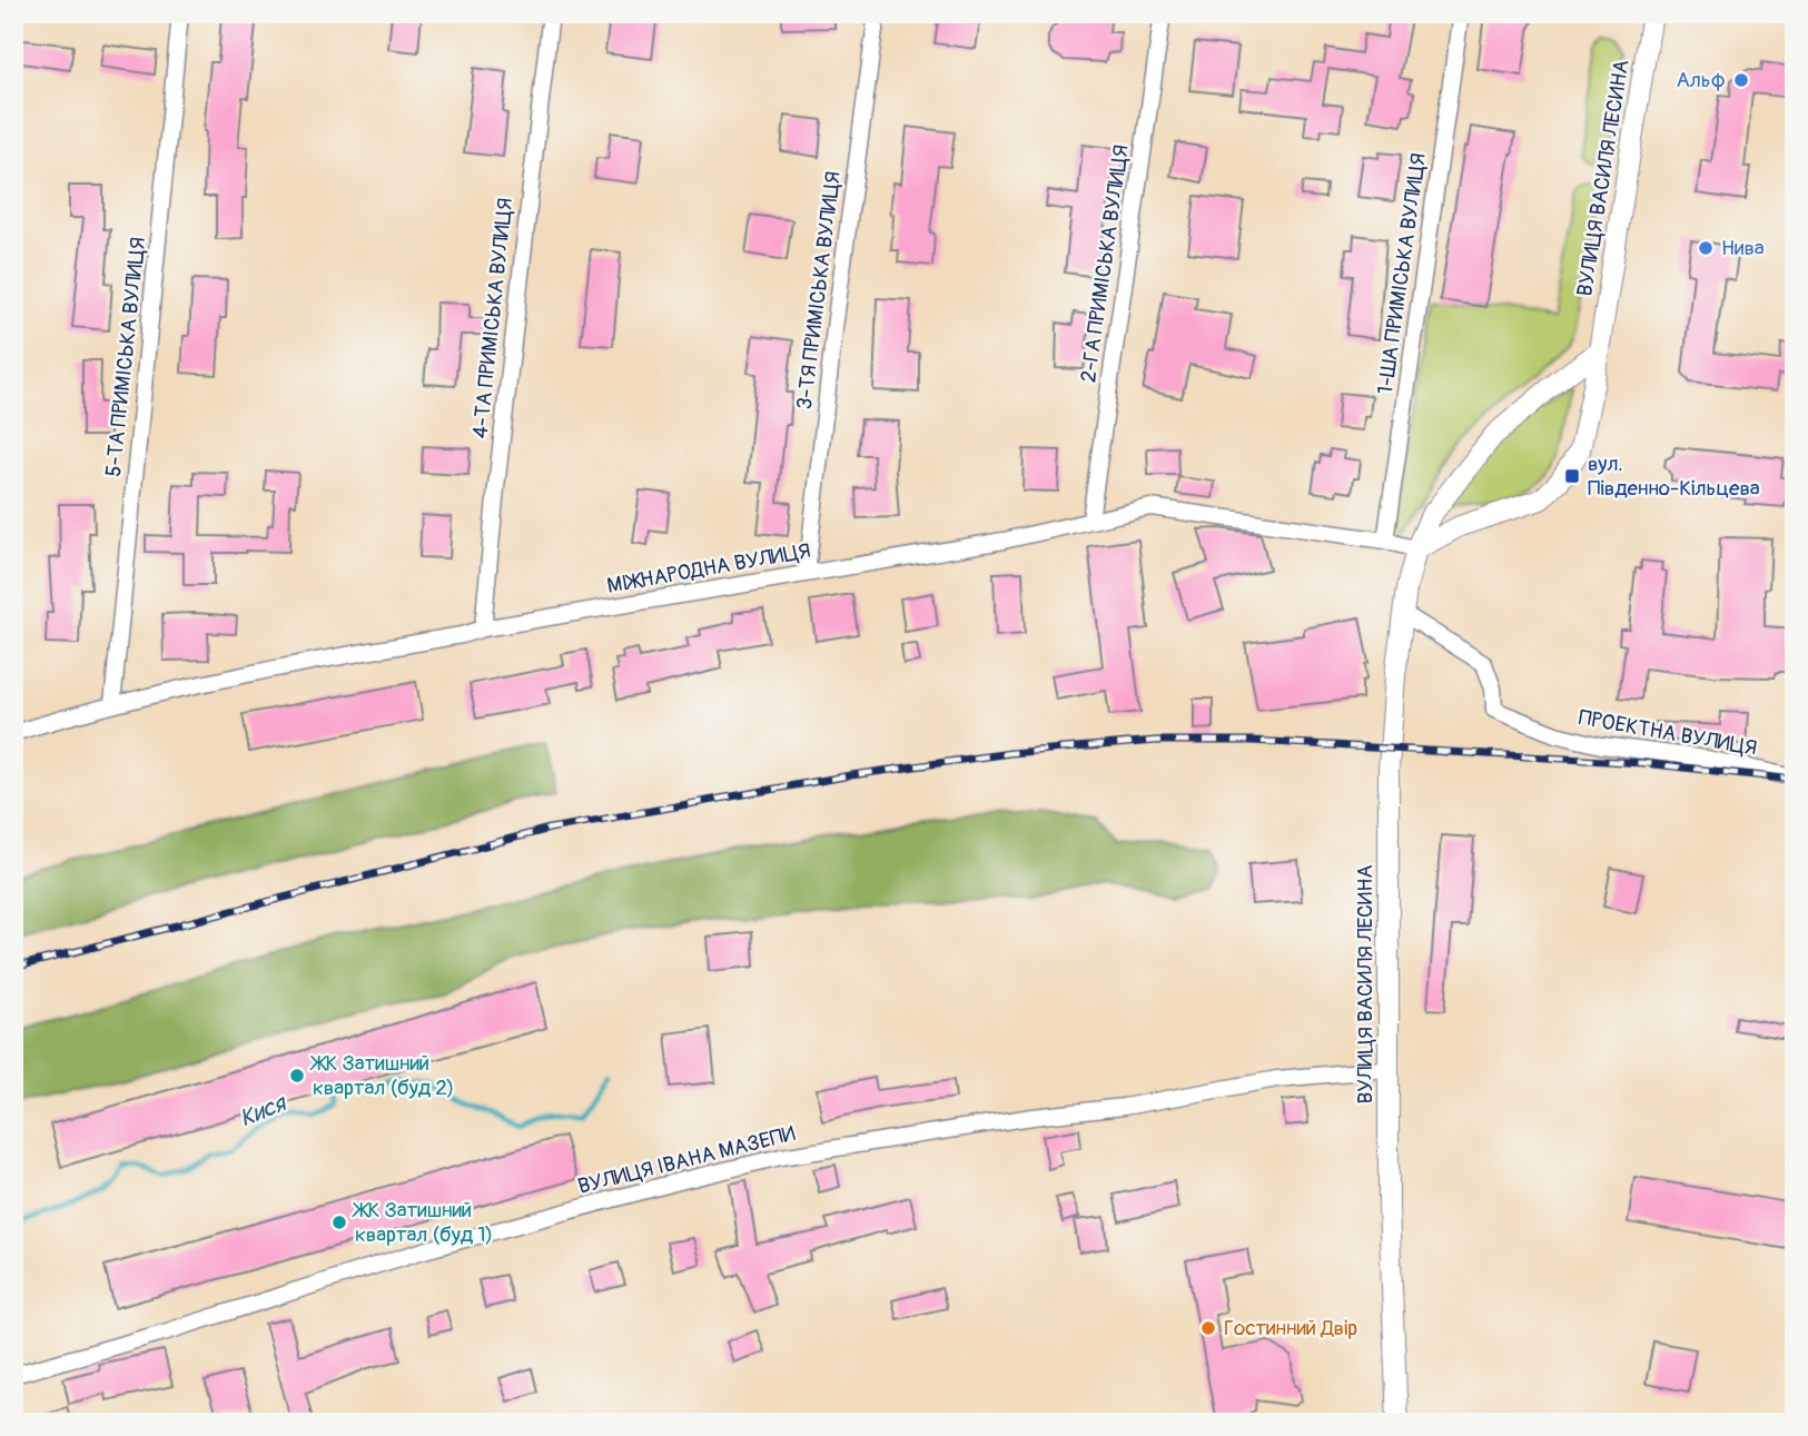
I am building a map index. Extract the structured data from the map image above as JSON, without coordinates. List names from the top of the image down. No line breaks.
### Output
{"streets":{"street":["ВУЛИЦЯ ВАСИЛЯ ЛЕСИНА","2-ГА ПРИМІСЬКА ВУЛИЦЯ","1-ША ПРИМІСЬКА ВУЛИЦЯ","3-ТЯ ПРИМІСЬКА ВУЛИЦЯ","4-ТА ПРИМІСЬКА ВУЛИЦЯ","5-ТА ПРИМІСЬКА ВУЛИЦЯ","МІЖНАРОДНА ВУЛИЦЯ","ПРОЕКТНА ВУЛИЦЯ","ВУЛИЦЯ ІВАНА МАЗЕПИ"]},"crossings":[["ВУЛИЦЯ ВАСИЛЯ ЛЕСИНА","МІЖНАРОДНА ВУЛИЦЯ"],["ВУЛИЦЯ ВАСИЛЯ ЛЕСИНА","ПРОЕКТНА ВУЛИЦЯ"],["ВУЛИЦЯ ВАСИЛЯ ЛЕСИНА","ВУЛИЦЯ ІВАНА МАЗЕПИ"],["2-ГА ПРИМІСЬКА ВУЛИЦЯ","МІЖНАРОДНА ВУЛИЦЯ"],["1-ША ПРИМІСЬКА ВУЛИЦЯ","МІЖНАРОДНА ВУЛИЦЯ"],["3-ТЯ ПРИМІСЬКА ВУЛИЦЯ","МІЖНАРОДНА ВУЛИЦЯ"],["4-ТА ПРИМІСЬКА ВУЛИЦЯ","МІЖНАРОДНА ВУЛИЦЯ"],["5-ТА ПРИМІСЬКА ВУЛИЦЯ","МІЖНАРОДНА ВУЛИЦЯ"]],"water":["Кися"],"places":{"other":["Альф","Нива","ЖК Затишний квартал (буд 2)","ЖК Затишний квартал (буд 1)","Гостинний Двір"],"transit":["вул. Південно-Кільцева"]}}
